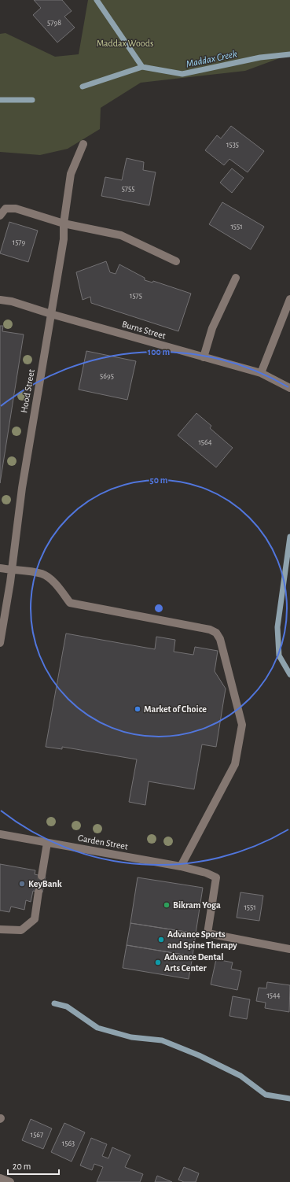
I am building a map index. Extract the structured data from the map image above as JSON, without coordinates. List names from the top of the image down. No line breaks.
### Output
{"streets":{"street":["Burns Street","Hood Street","Garden Street"]},"crossings":[["Burns Street","Hood Street"]],"water":["Maddax Creek"],"parks":["Maddax Woods"],"places":["Market of Choice","KeyBank","Bikram Yoga","Advance Sports and Spine Therapy","Advance Dental Arts Center"],"house_numbers":["5798","1535","5755","1551","1579","1575","5695","1564","1551","1544","1567","1563"],"scale_bar":"20 m","rings":["100 m","50 m"]}
